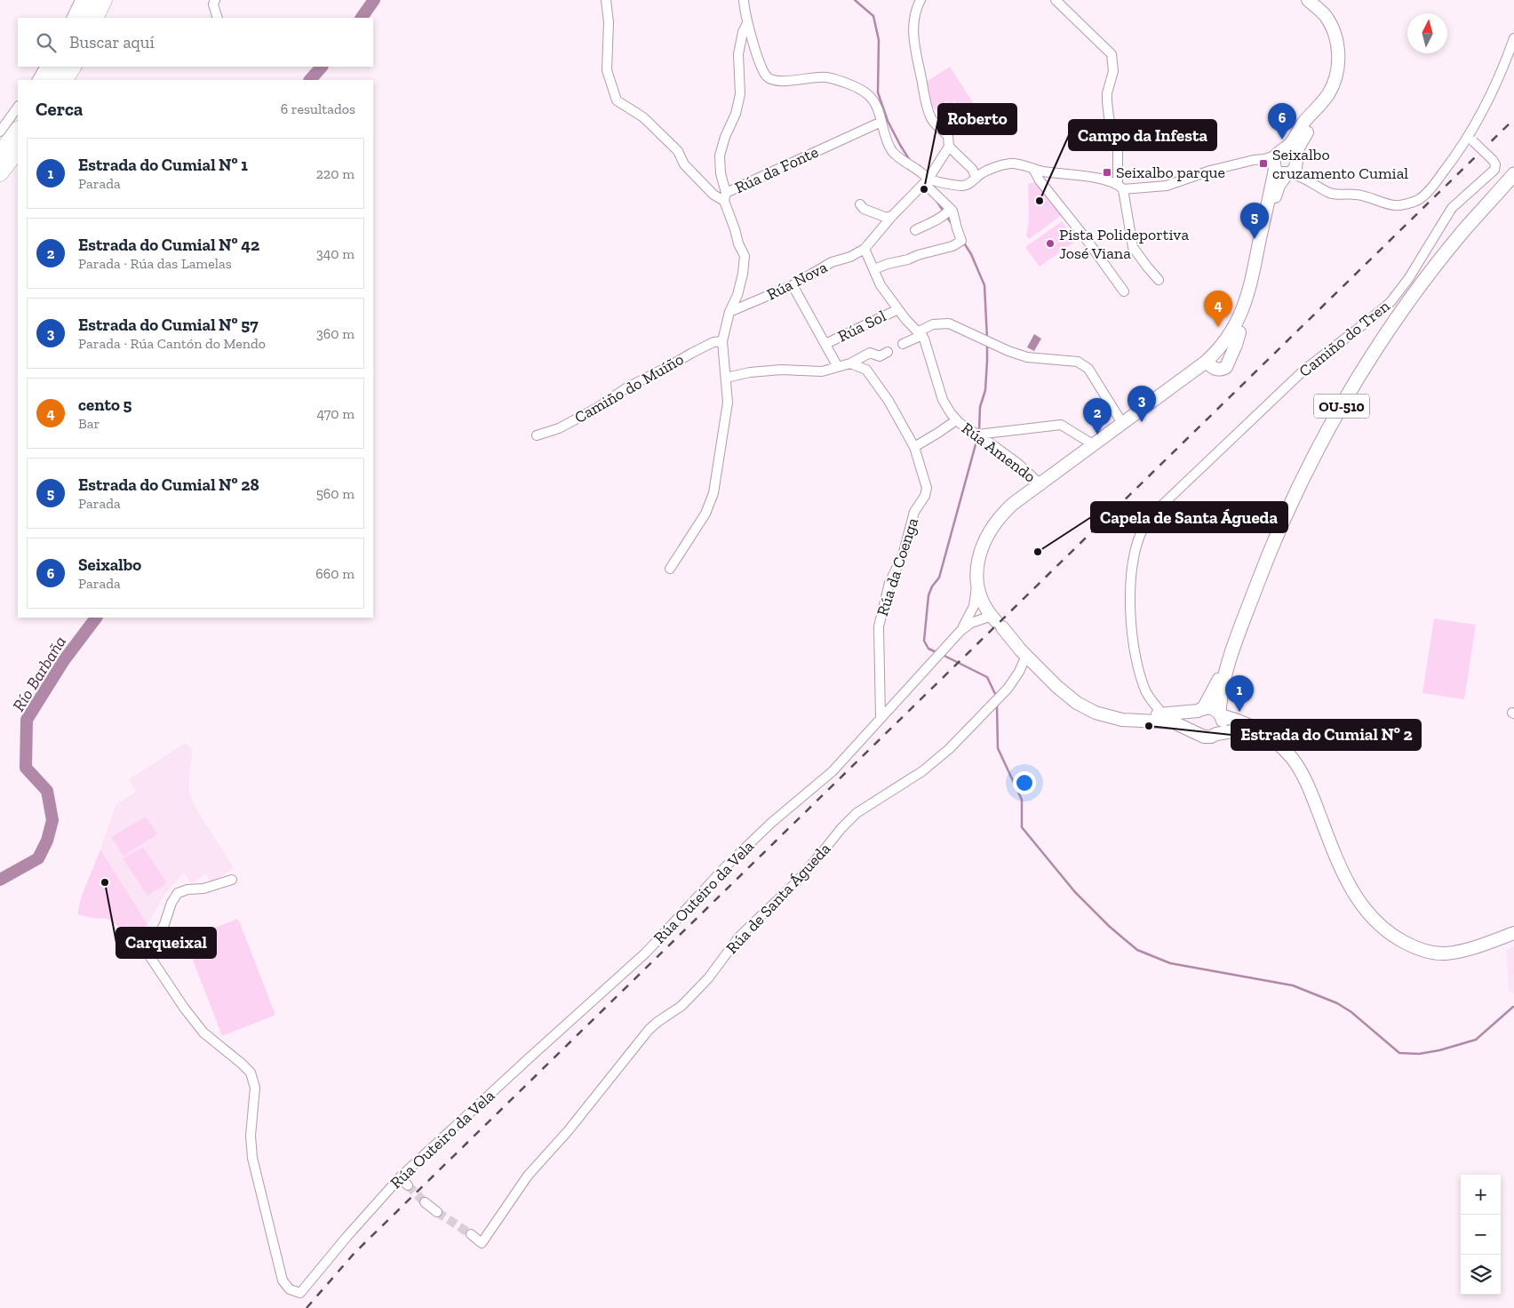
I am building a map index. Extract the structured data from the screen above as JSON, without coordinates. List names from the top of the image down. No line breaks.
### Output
{"streets":{"main road":["OU-510"],"street":["Rúa da Fonte","Rúa Nova","Rúa Sol","Camiño do Tren","Camiño do Muíño","Rúa Amendo","Rúa da Coenga","Rúa Outeiro da Vela","Rúa de Santa Águeda"]},"crossings":[["Rúa da Fonte","Rúa Nova"],["Rúa da Fonte","Camiño do Muíño"],["Rúa da Coenga","Rúa Outeiro da Vela"]],"water":["Río Barbaña"],"places":{"transit":["Seixalbo cruzamento Cumial","Seixalbo parque"],"other":["Roberto","Campo da Infesta","Pista Polideportiva José Viana","Capela de Santa Águeda","Estrada do Cumial Nº 2","Carqueixal"]},"north":"top","page":{"search":"Buscar aquí","heading":["Cerca","6 resultados"],"pins":["6","5","4","3","2","1"],"list":[{"mark":"1","name":"Estrada do Cumial Nº 1","note":"Parada","value":"220 m"},{"mark":"2","name":"Estrada do Cumial Nº 42","note":"Parada · Rúa das Lamelas","value":"340 m"},{"mark":"3","name":"Estrada do Cumial Nº 57","note":"Parada · Rúa Cantón do Mendo","value":"360 m"},{"mark":"4","name":"cento 5","note":"Bar","value":"470 m"},{"mark":"5","name":"Estrada do Cumial Nº 28","note":"Parada","value":"560 m"},{"mark":"6","name":"Seixalbo","note":"Parada","value":"660 m"}],"map_buttons":["+","−"]}}
